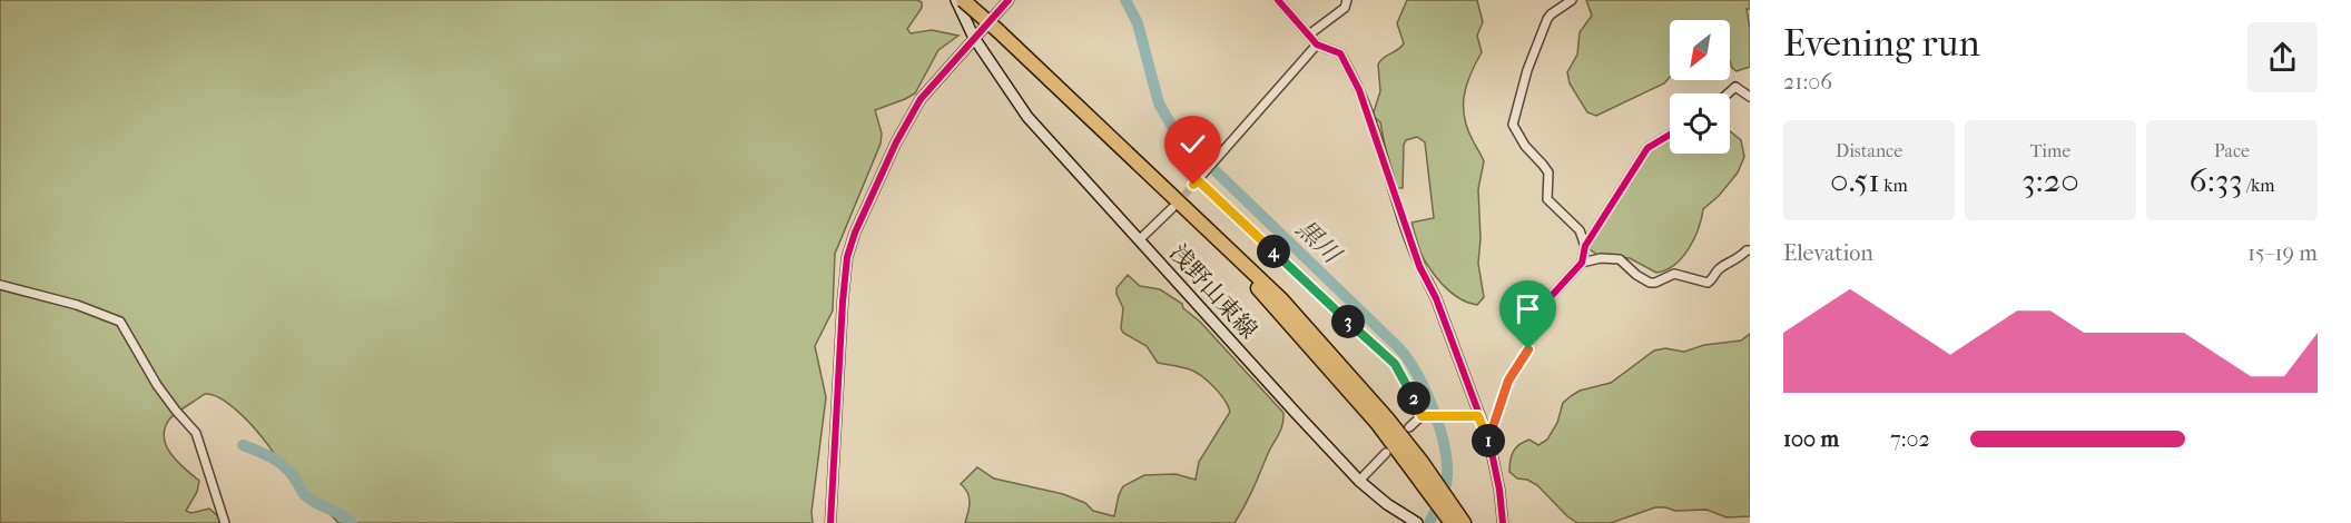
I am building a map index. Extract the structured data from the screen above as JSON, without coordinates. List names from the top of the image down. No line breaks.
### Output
{"streets":{"main road":["浅野山東線"]},"water":["黒川"],"north":"bottom left","page":{"heading":["Evening run","21:06"],"stats":[["Distance","0.51 km"],["Time","3:20"],["Pace","6:33 /km"]],"chart":["Elevation","15–19 m"],"pins":["4","3","2","1"],"list":[{"name":"100 m","note":"7:02"}]}}
